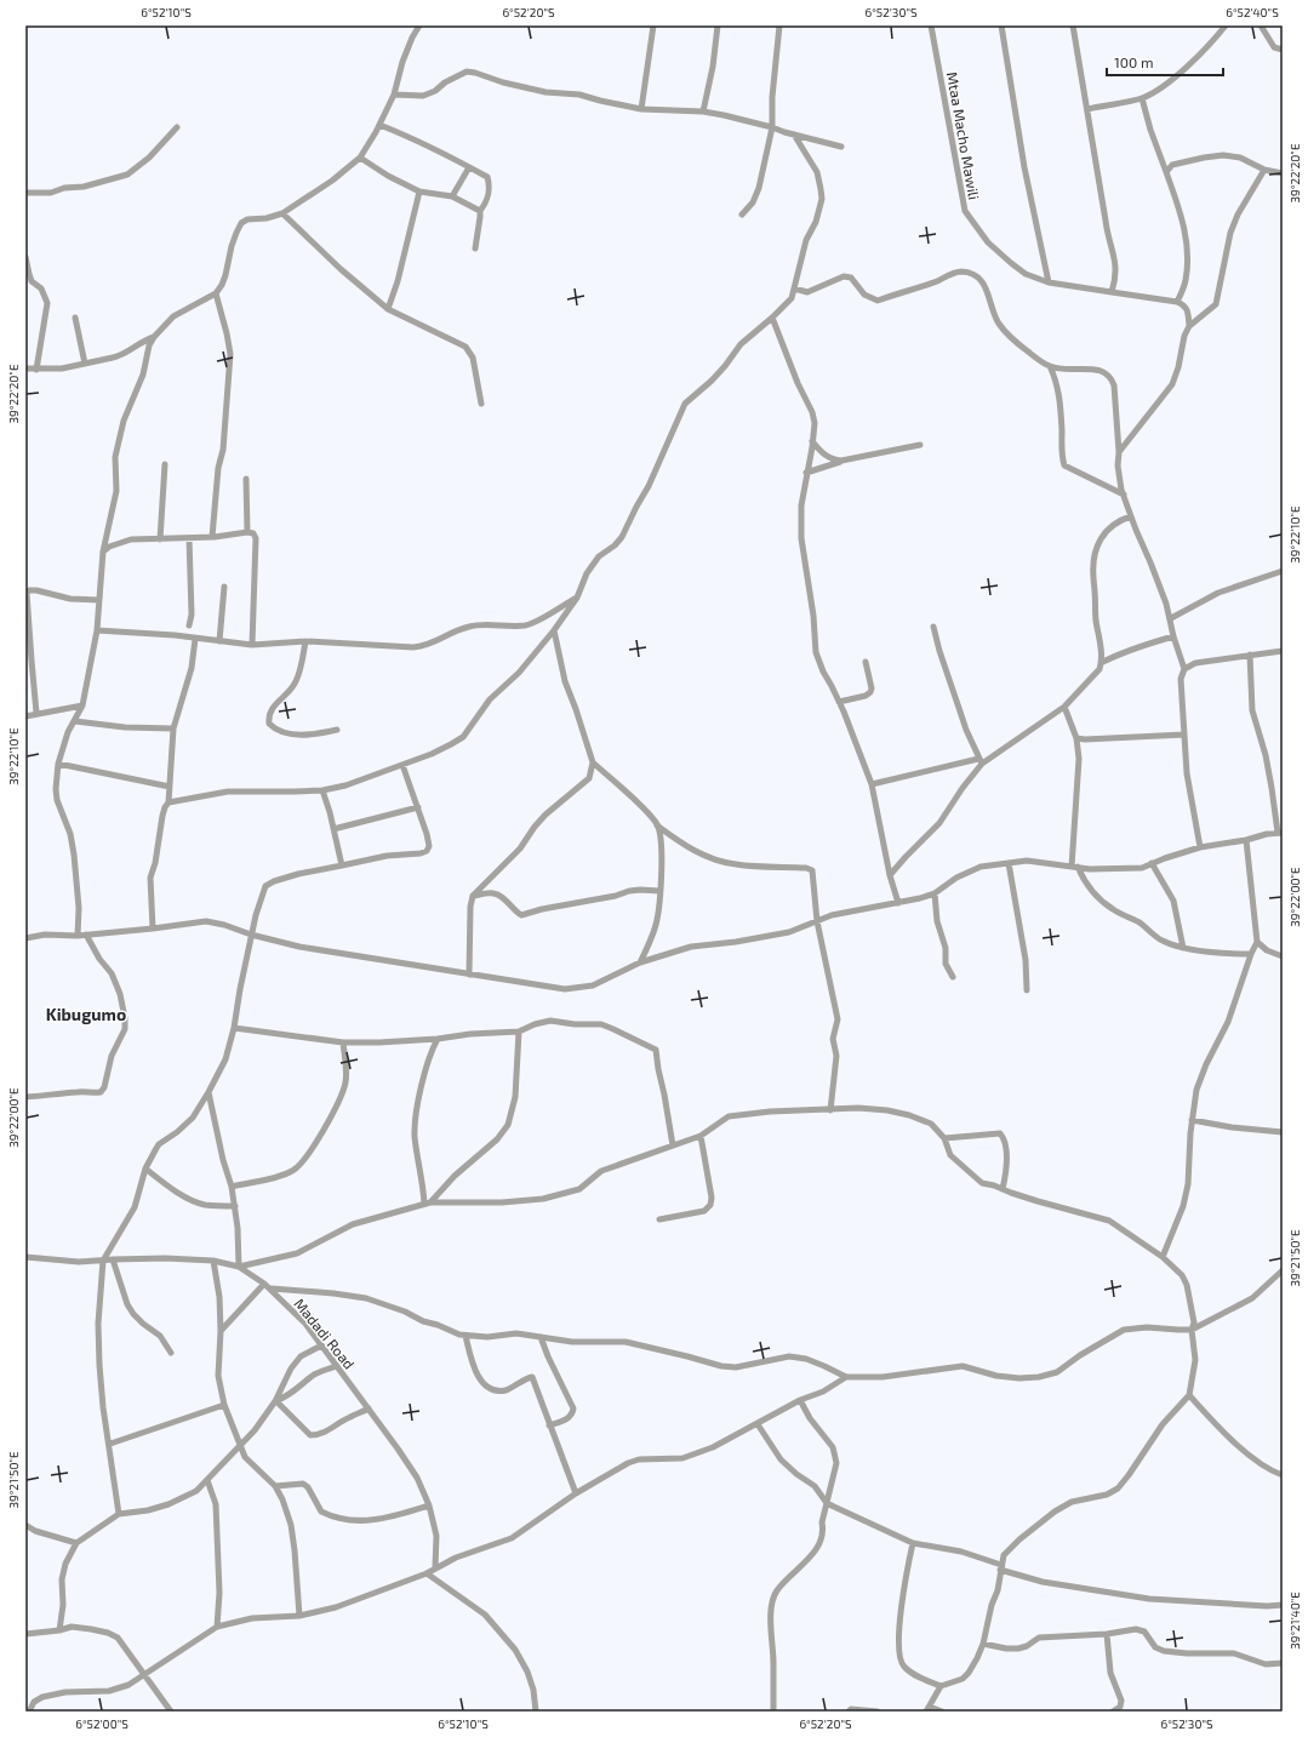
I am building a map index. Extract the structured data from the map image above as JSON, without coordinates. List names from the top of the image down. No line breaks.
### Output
{"streets":{"street":["Mtaa Macho Mawili","Madadi Road"]},"districts":["Kibugumo"],"scale_bar":"100 m","coordinates":["6°52'10\"S","6°52'20\"S","6°52'30\"S","6°52'40\"S","39°22'20\"E","39°22'10\"E","39°22'00\"E","39°21'50\"E","39°21'40\"E","6°52'00\"S"]}
